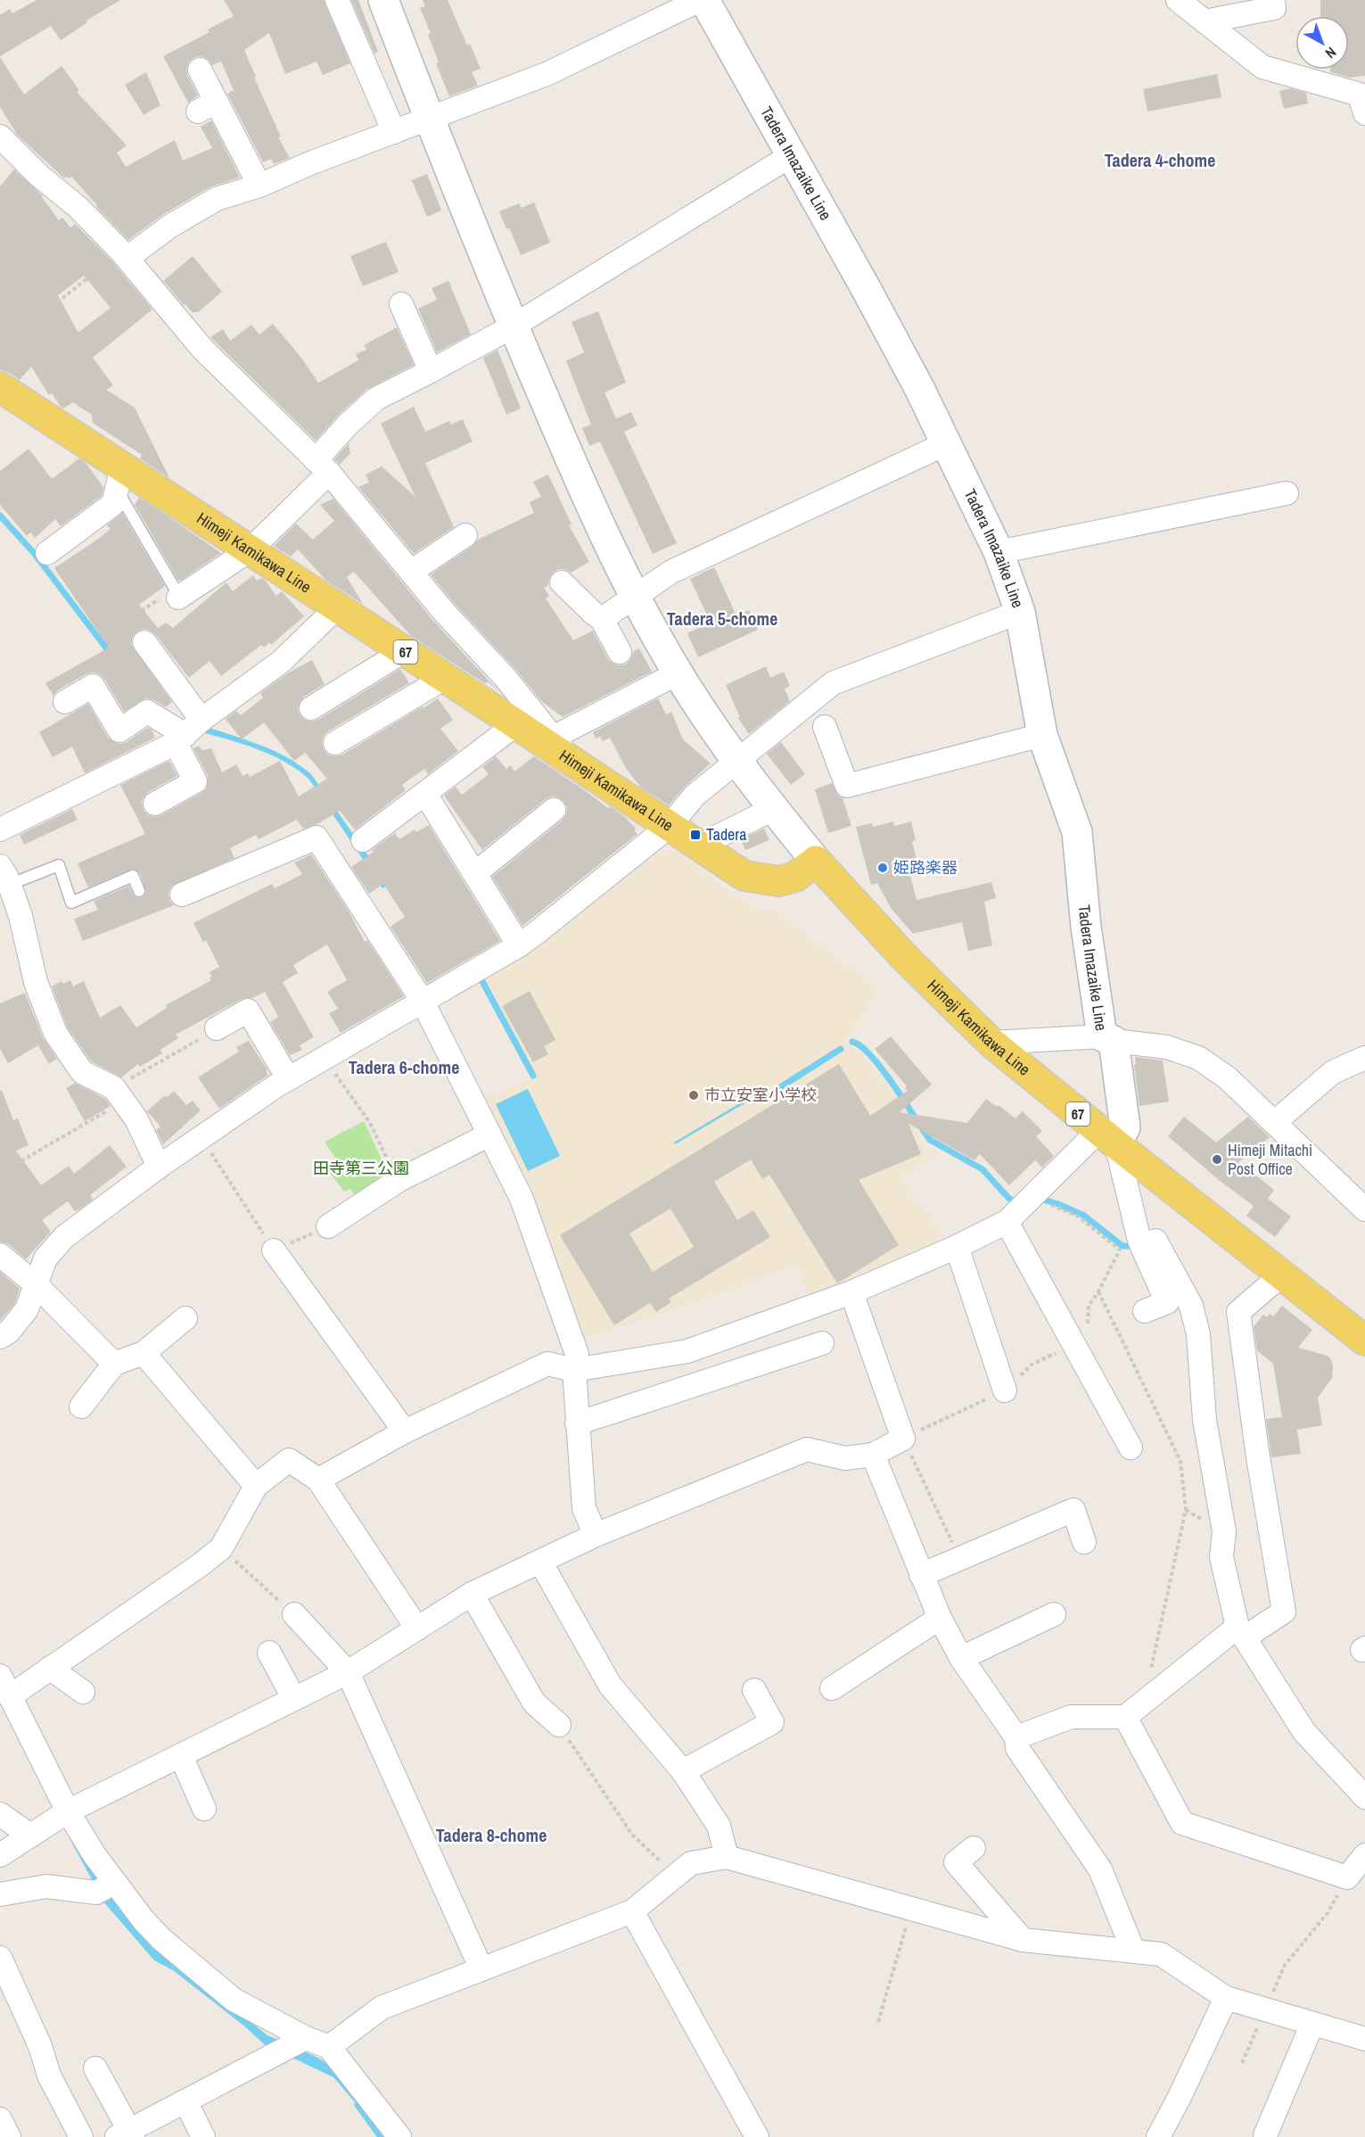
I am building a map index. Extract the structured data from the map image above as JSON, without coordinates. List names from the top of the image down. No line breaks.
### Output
{"streets":{"main road":["Tadera Imazaike Line","Himeji Kamikawa Line","67"]},"crossings":[["Tadera Imazaike Line","Himeji Kamikawa Line"]],"districts":["Tadera 4-chome","Tadera 5-chome","Tadera 6-chome","Tadera 8-chome"],"parks":["田寺第三公園"],"places":{"transit":["Tadera"],"other":["姫路楽器","市立安室小学校","Himeji Mitachi Post Office"]},"north":"bottom right"}
